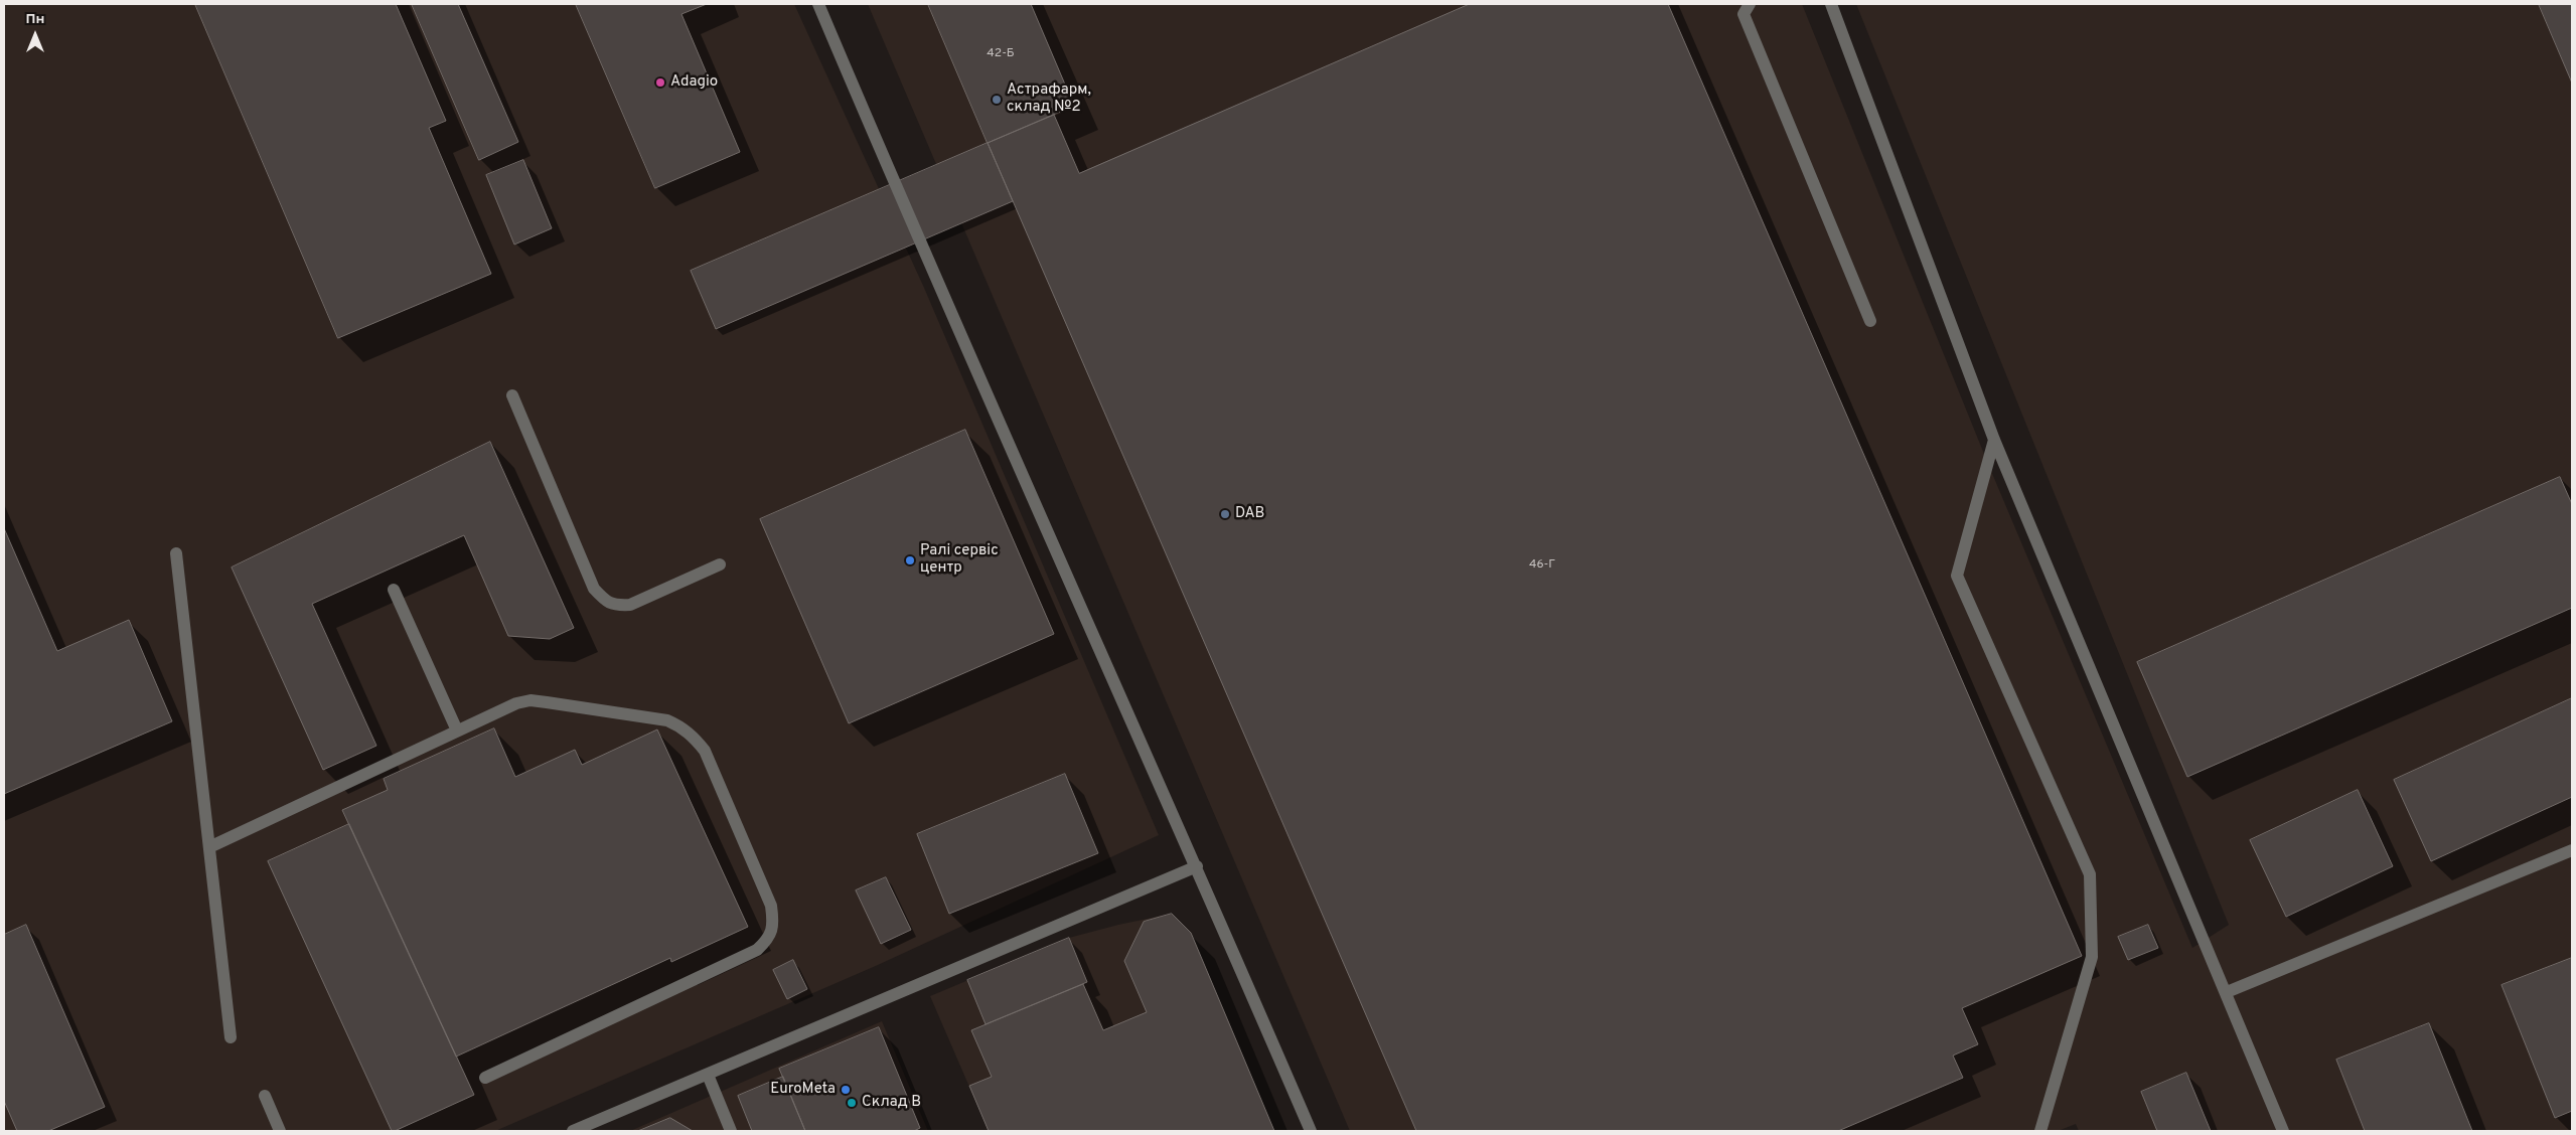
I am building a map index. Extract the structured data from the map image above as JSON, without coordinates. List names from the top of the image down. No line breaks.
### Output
{"places":["Adagio","Астрафарм, склад №2","DAB","Ралі сервіс центр","EuroMeta","Склад B"],"house_numbers":["42-Б","46-Г"],"north":"top"}
